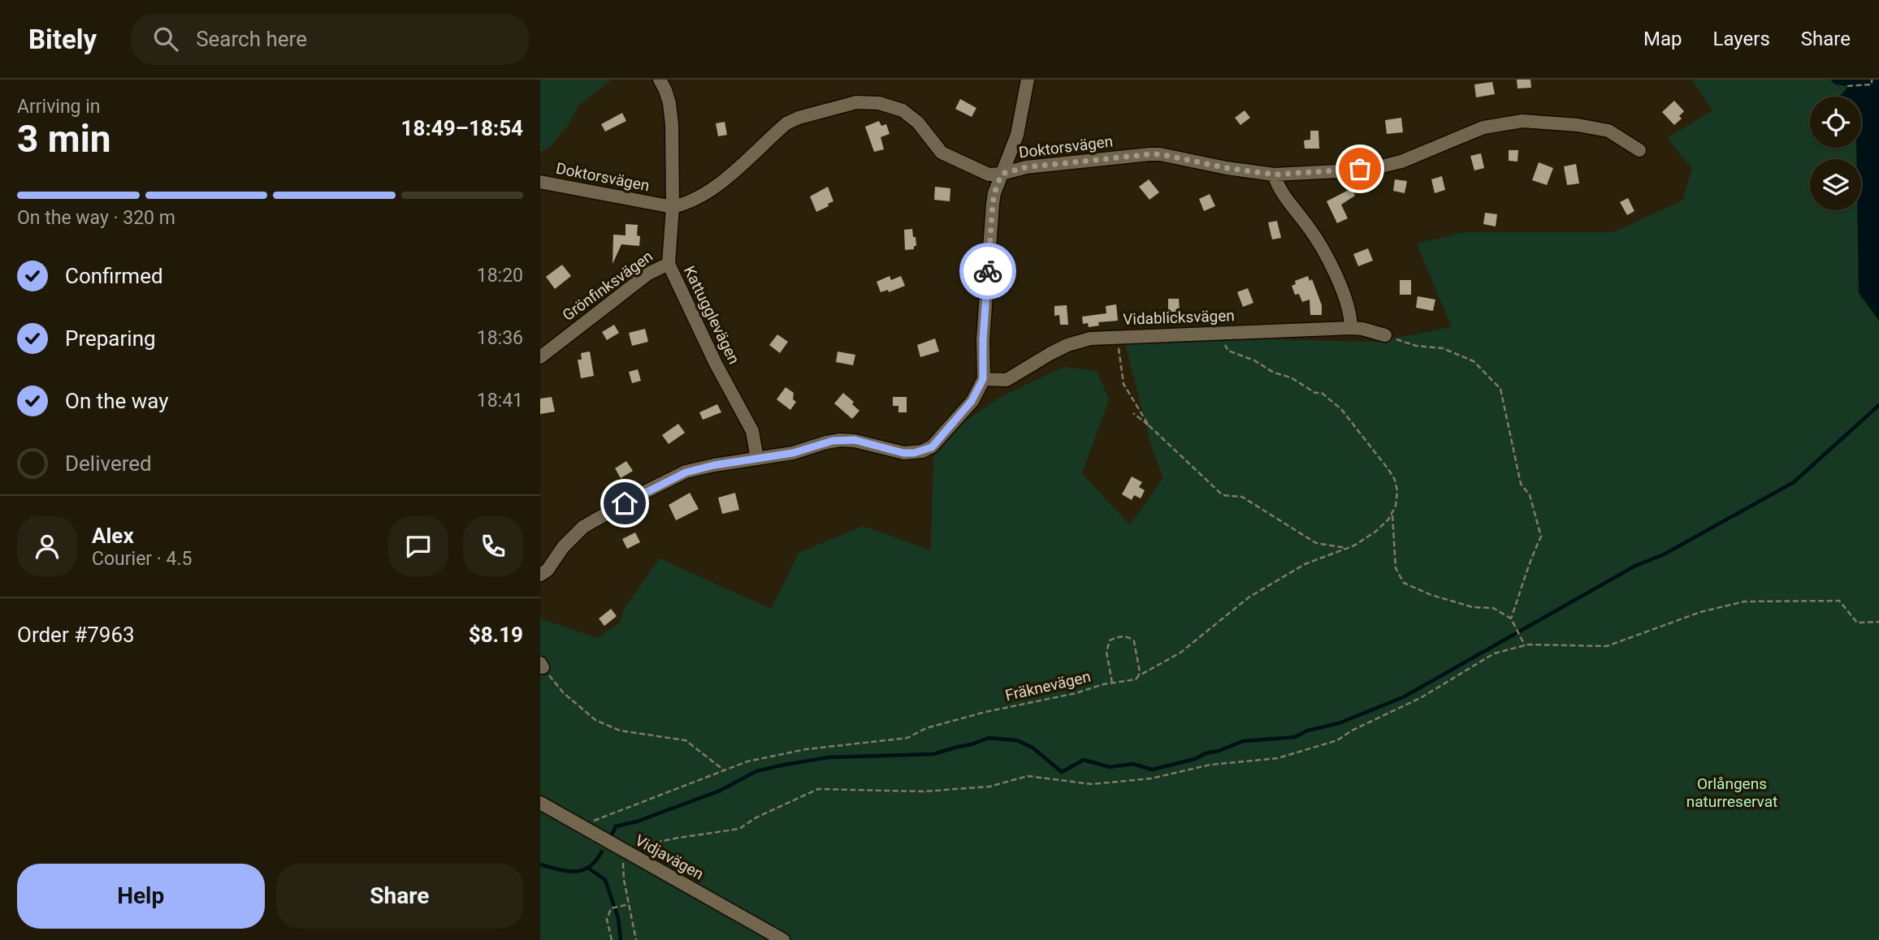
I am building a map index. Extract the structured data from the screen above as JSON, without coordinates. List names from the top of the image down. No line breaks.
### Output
{"streets":{"street":["Doktorsvägen","Grönfinksvägen","Kattugglevägen","Vidablicksvägen","Vidjavägen"],"path":["Fräknevägen"]},"crossings":[["Doktorsvägen","Kattugglevägen"],["Grönfinksvägen","Kattugglevägen"],["Fräknevägen","Vidjavägen"]],"parks":["Orlångens naturreservat"],"page":{"header":"Bitely","search":"Search here","nav":["Map","Layers","Share"],"heading":["3 min","Arriving in","18:49–18:54"],"panel":["Alex","Courier · 4.5","Order #7963","$8.19"],"bar":"On the way · 320 m","list":[["Confirmed","18:20"],["Preparing","18:36"],["On the way","18:41"],"Delivered"],"buttons":["Help","Share"]}}
